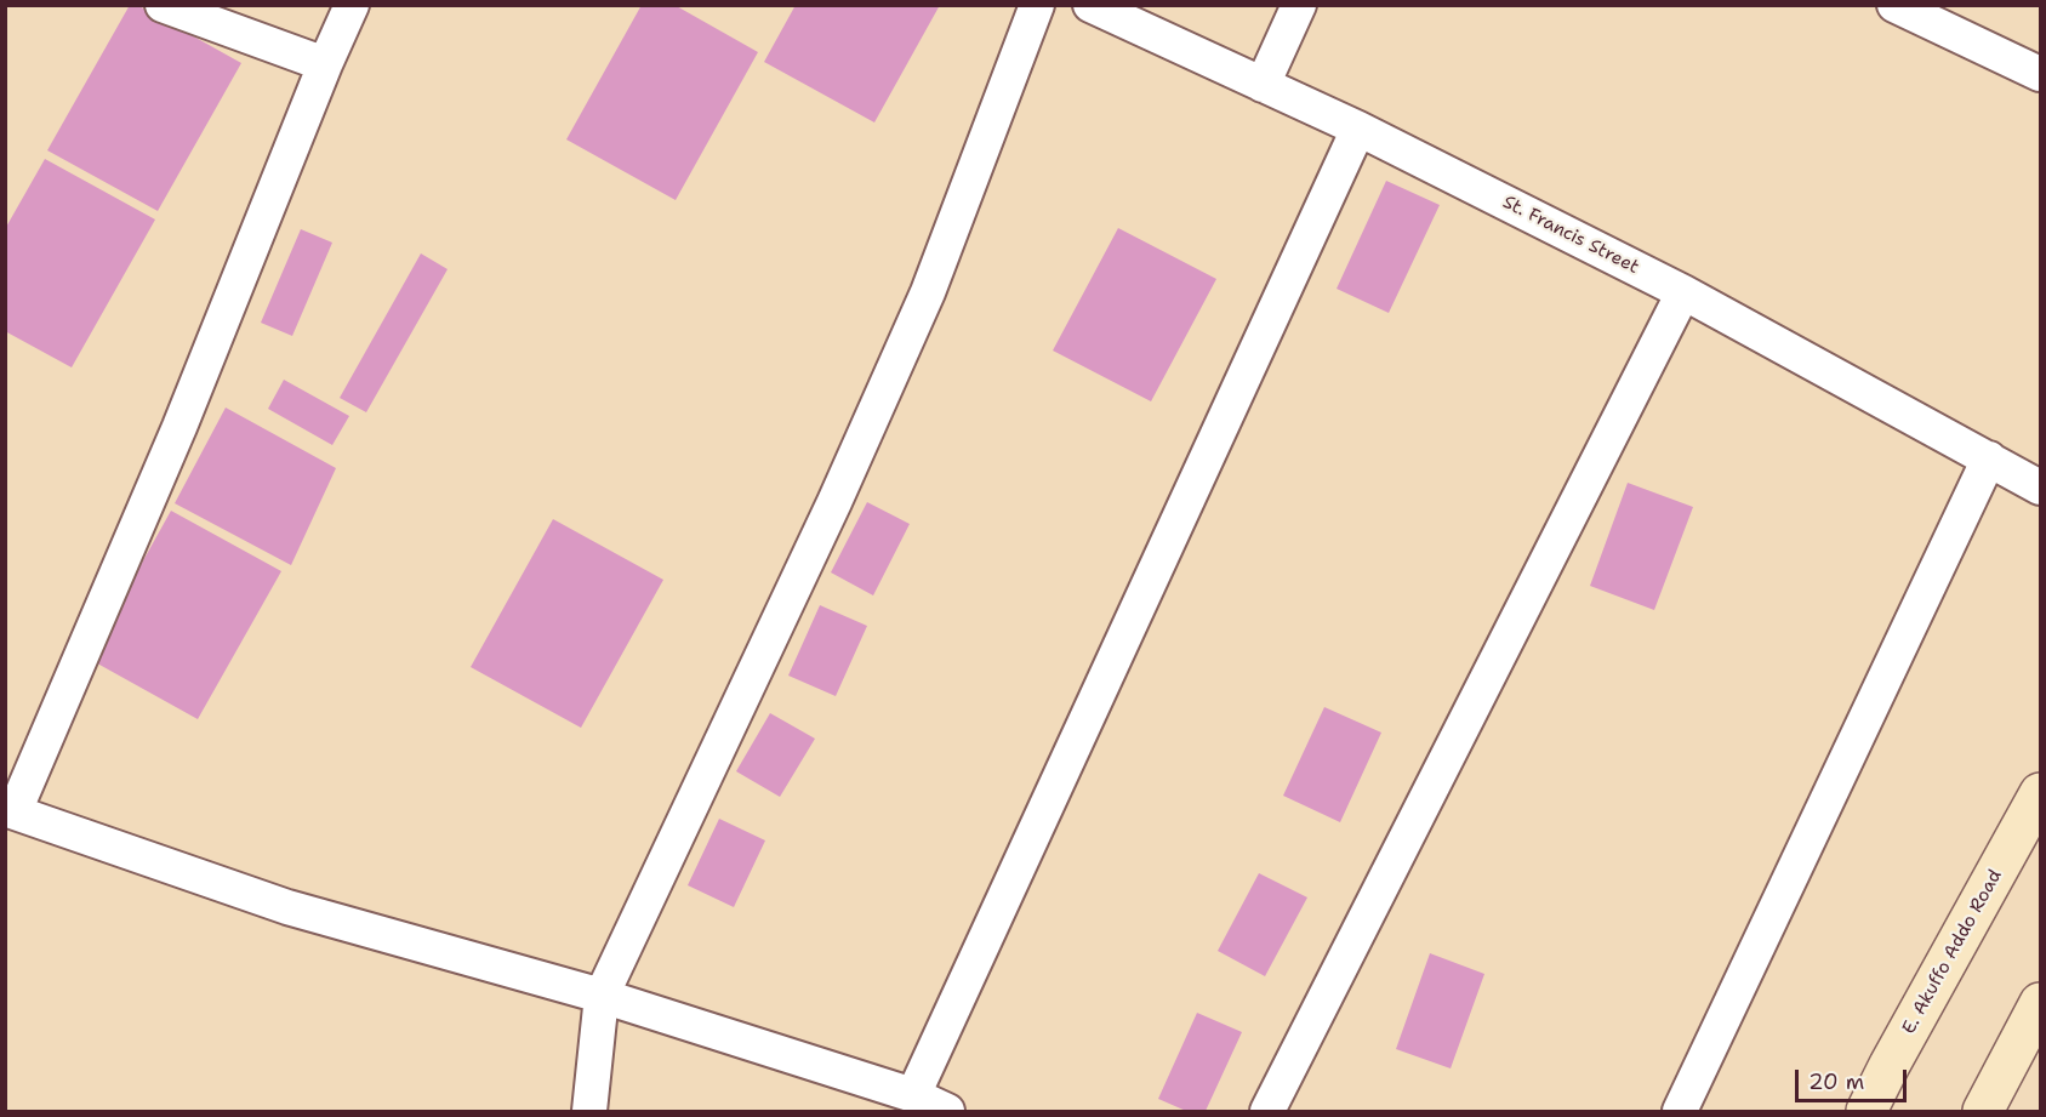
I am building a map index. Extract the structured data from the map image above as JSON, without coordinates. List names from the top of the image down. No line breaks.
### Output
{"streets":{"main road":["E. Akuffo Addo Road"],"street":["St. Francis Street"]},"scale_bar":"20 m"}
